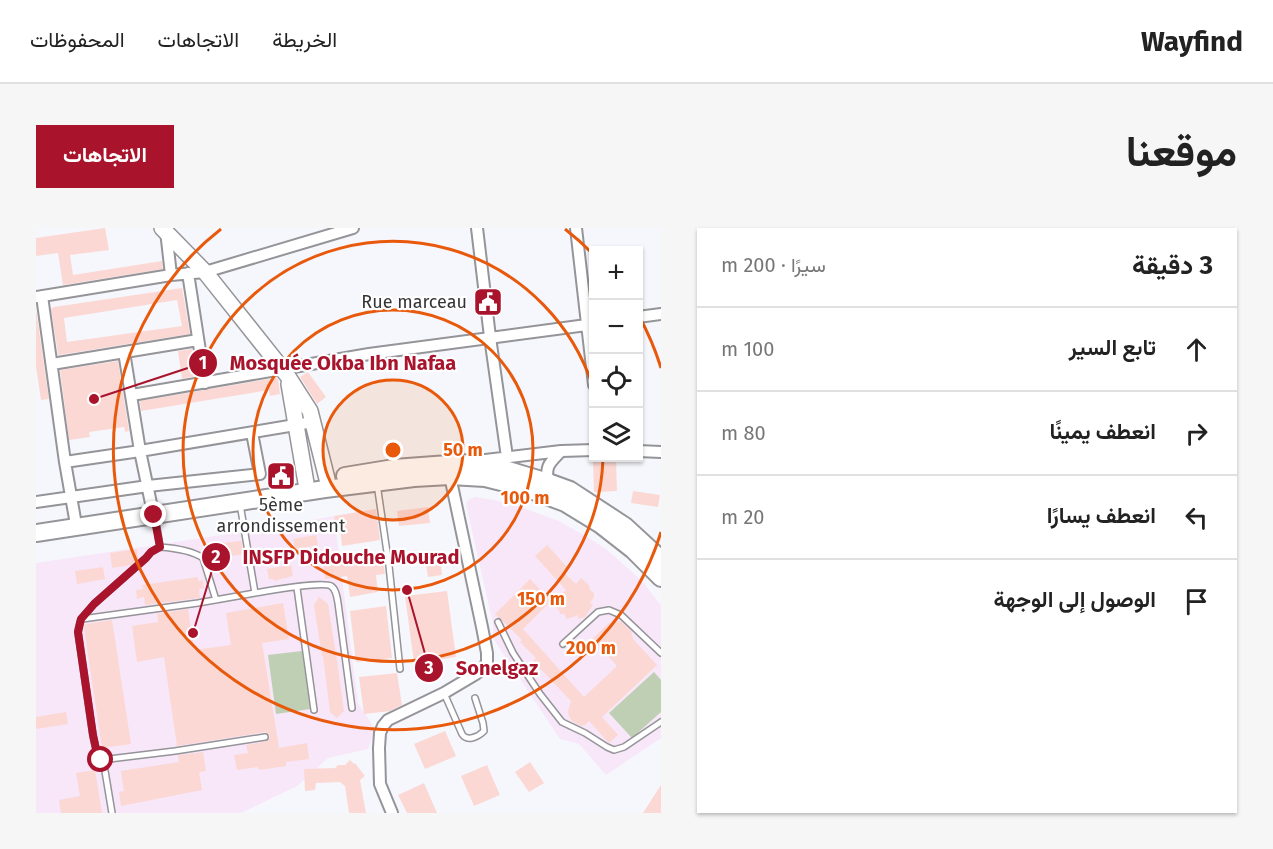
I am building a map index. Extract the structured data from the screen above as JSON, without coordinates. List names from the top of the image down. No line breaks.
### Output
{"places":{"public building":["Rue marceau","5ème arrondissement"],"other":["Mosquée Okba Ibn Nafaa","Sonelgaz","INSFP Didouche Mourad"]},"page":{"header":"Wayfind","nav":["الخريطة","الاتجاهات","المحفوظات"],"title":"موقعنا","buttons":"الاتجاهات","heading":["3 دقيقة","سيرًا · 200 m"],"map_buttons":["+","−"],"list":[["تابع السير","100 m"],["انعطف يمينًا","80 m"],["انعطف يسارًا","20 m"],"الوصول إلى الوجهة"]},"rings":["50 m","100 m","150 m","200 m"]}
